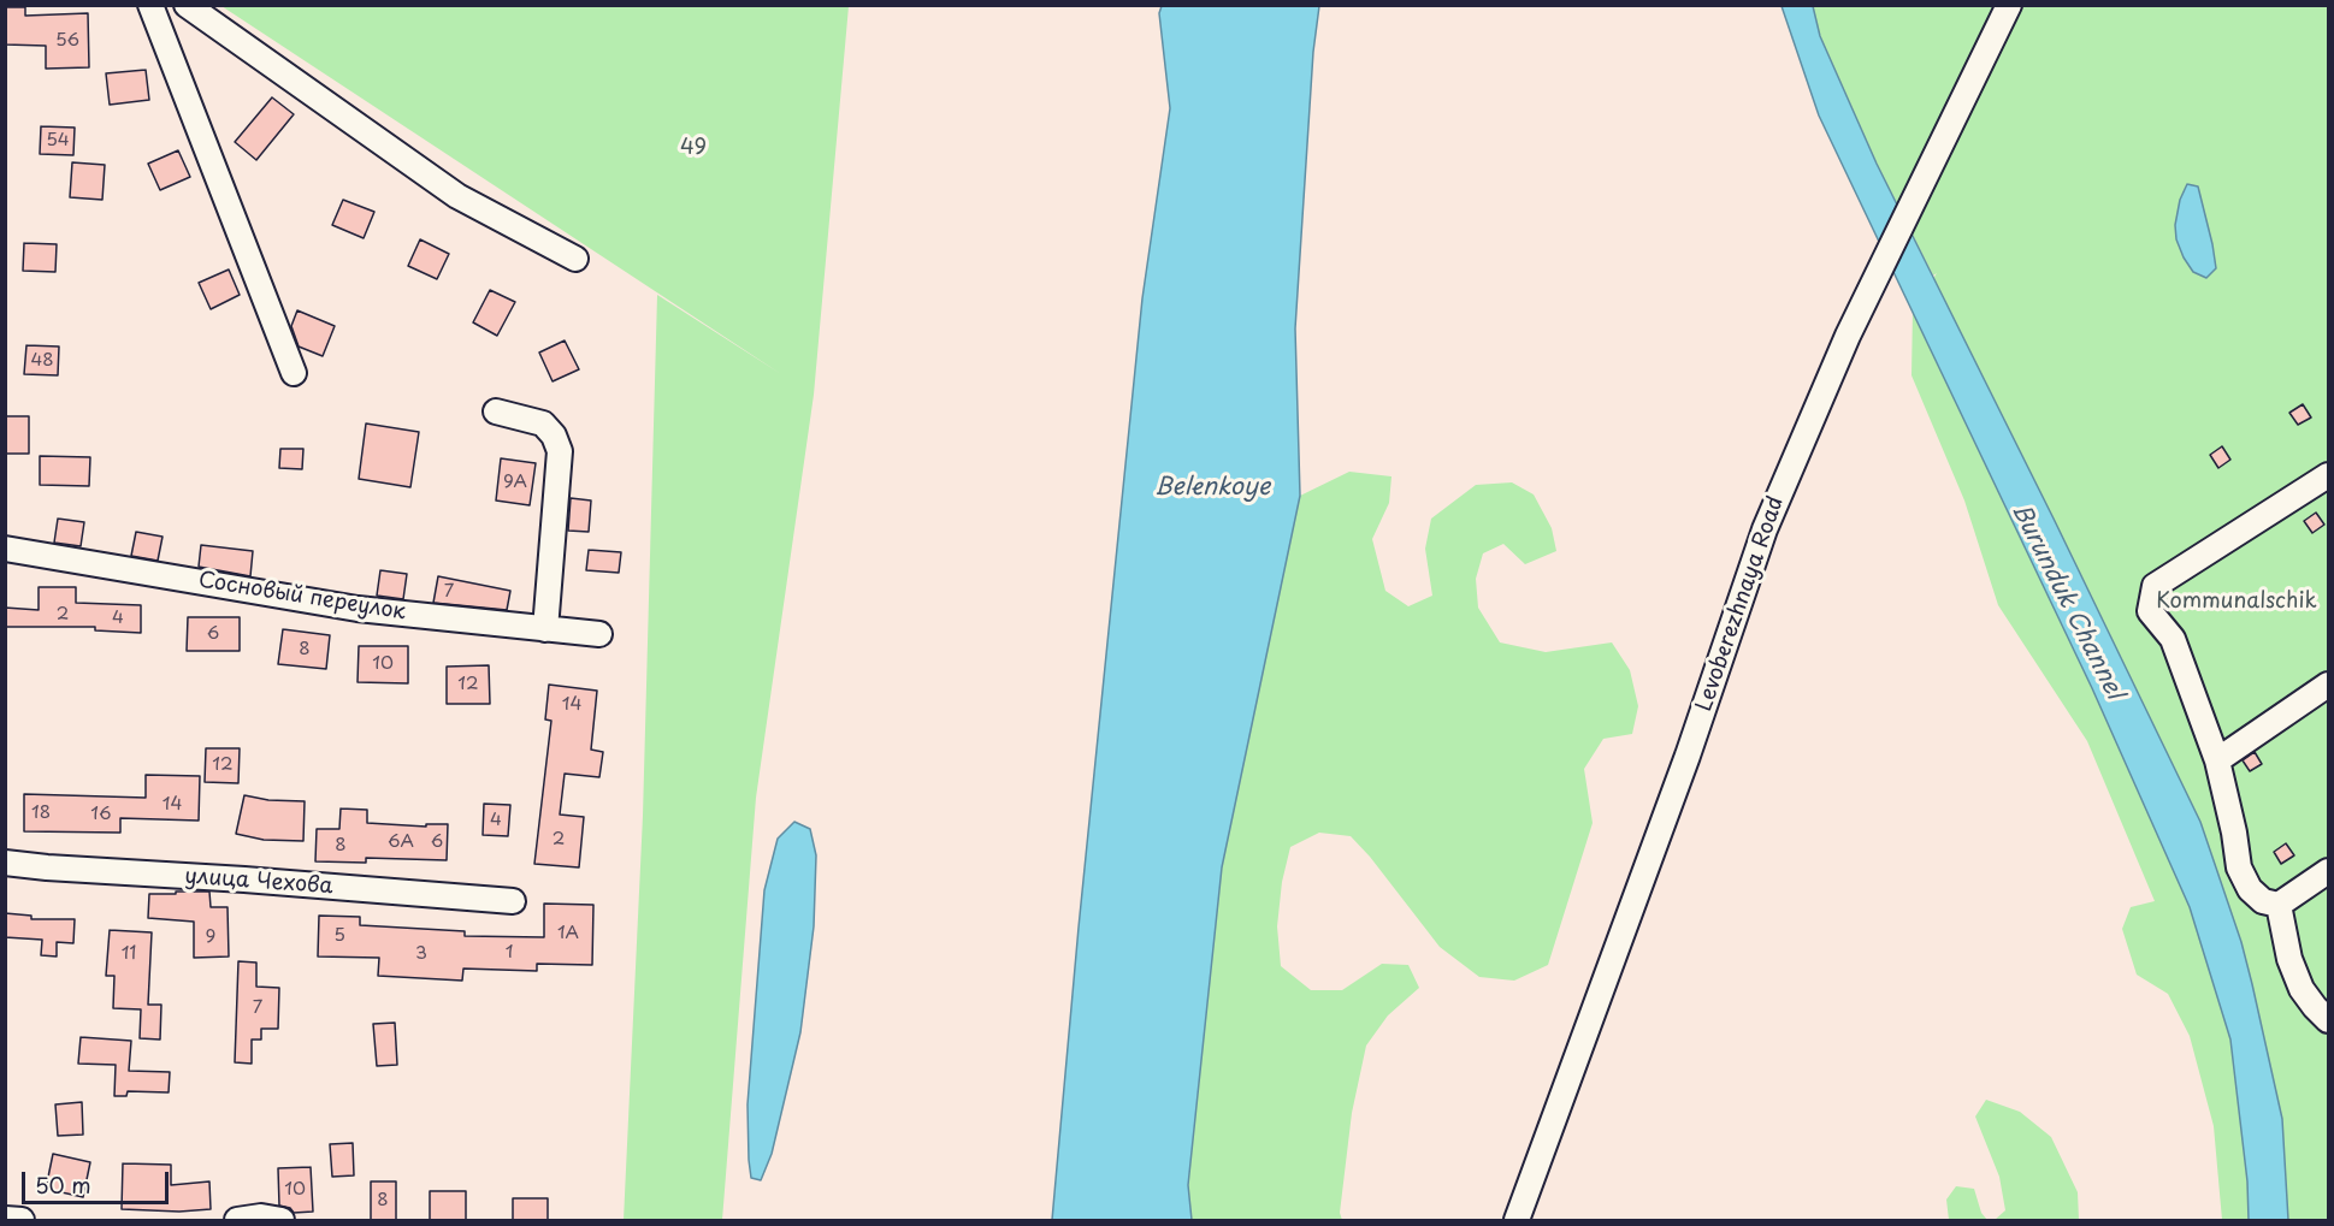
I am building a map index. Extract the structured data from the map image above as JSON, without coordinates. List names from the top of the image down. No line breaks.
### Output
{"streets":{"street":["Сосновый переулок","Levoberezhnaya Road","улица Чехова"]},"water":["Belenkoye","Burunduk Channel"],"parks":["49","Kommunalschik"],"house_numbers":["56","54","48","9А","7","2","4","6","8","10","12","14","12","14","18","16","4","2","6А","6","8","1А","5","9","1","11","3","7","10","8"],"scale_bar":"50 m"}
